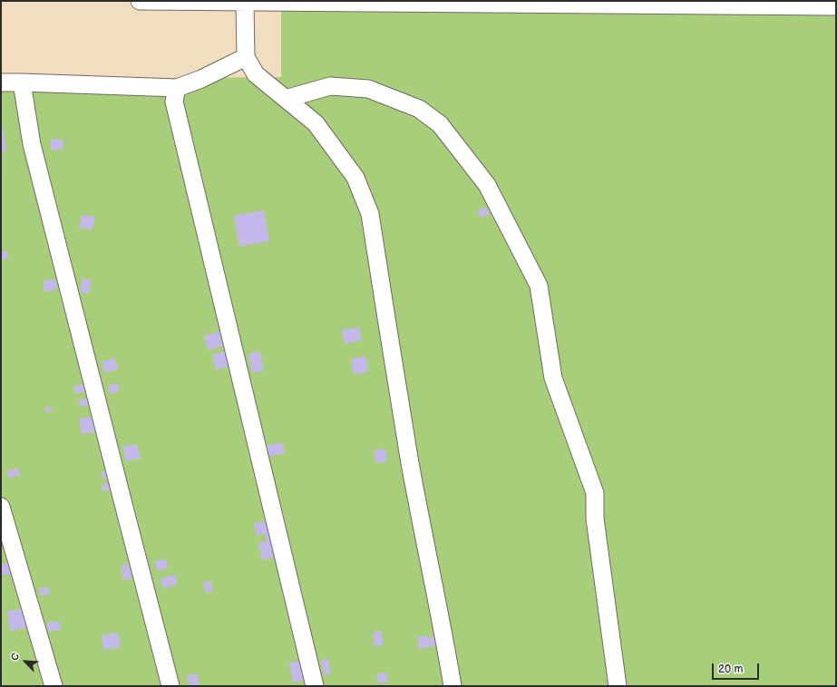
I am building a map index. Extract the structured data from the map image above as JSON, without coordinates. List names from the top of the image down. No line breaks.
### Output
{"scale_bar":"20 m","north":"top left"}
